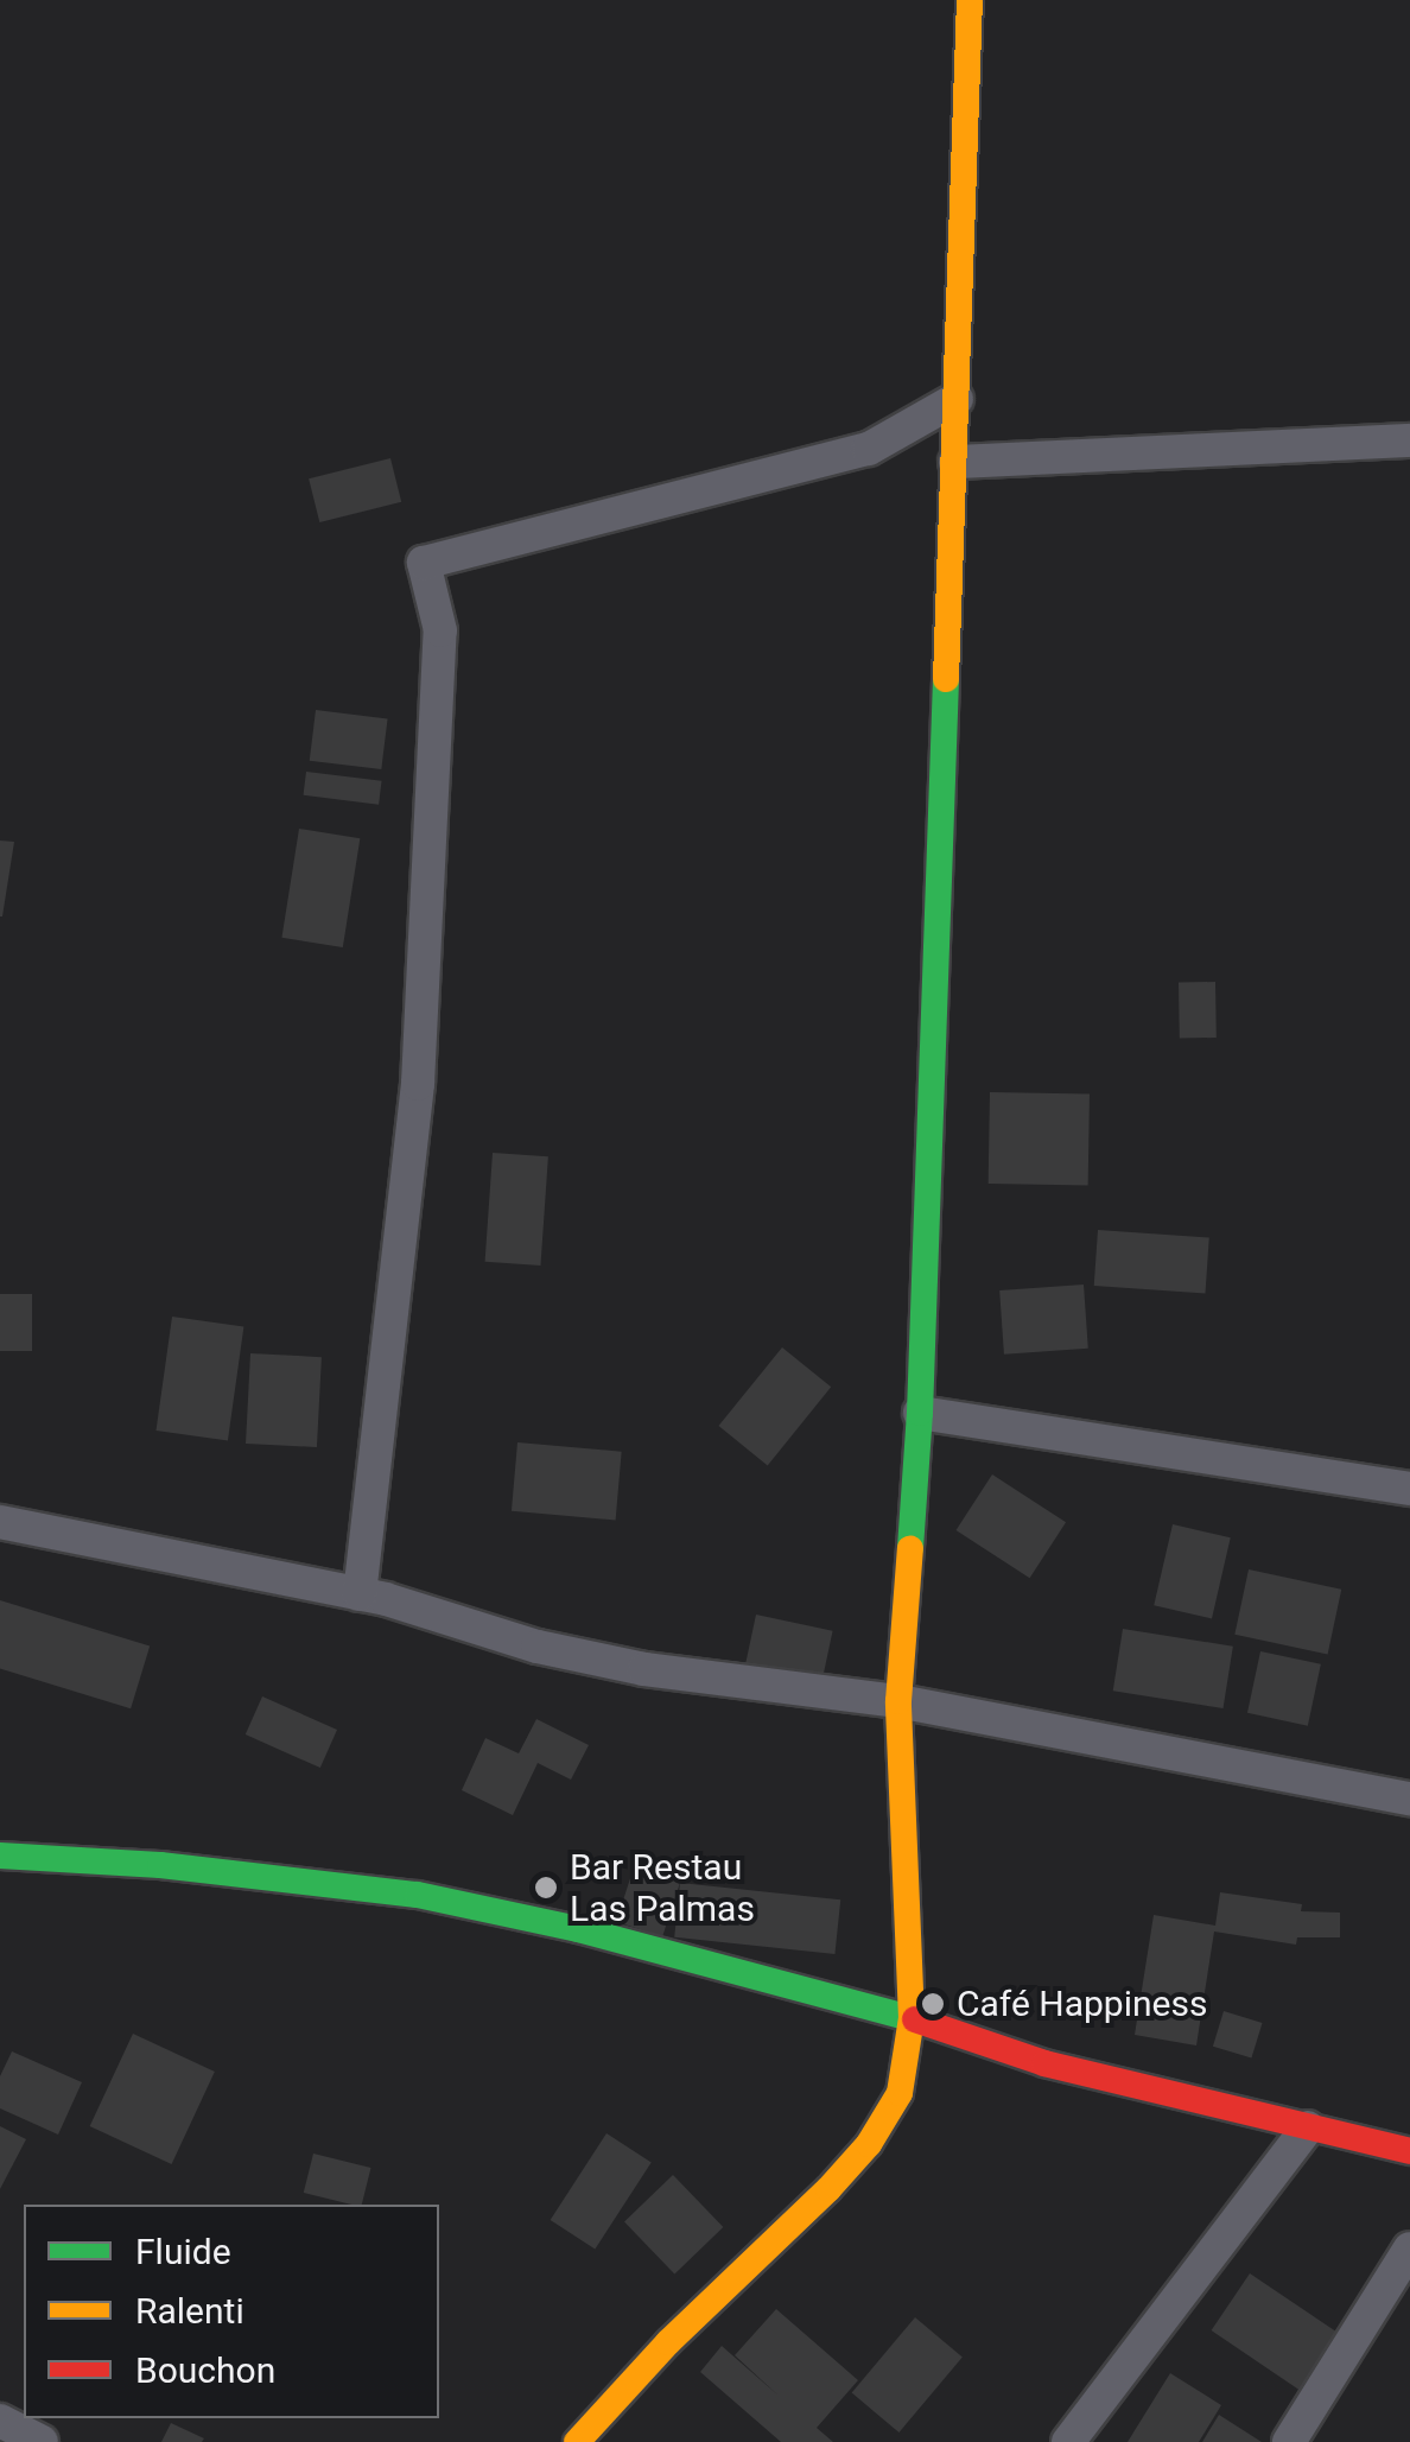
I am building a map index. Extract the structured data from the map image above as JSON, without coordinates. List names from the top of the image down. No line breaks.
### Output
{"places":["Bar Restau Las Palmas","Café Happiness"],"legend":["Fluide","Ralenti","Bouchon"]}
